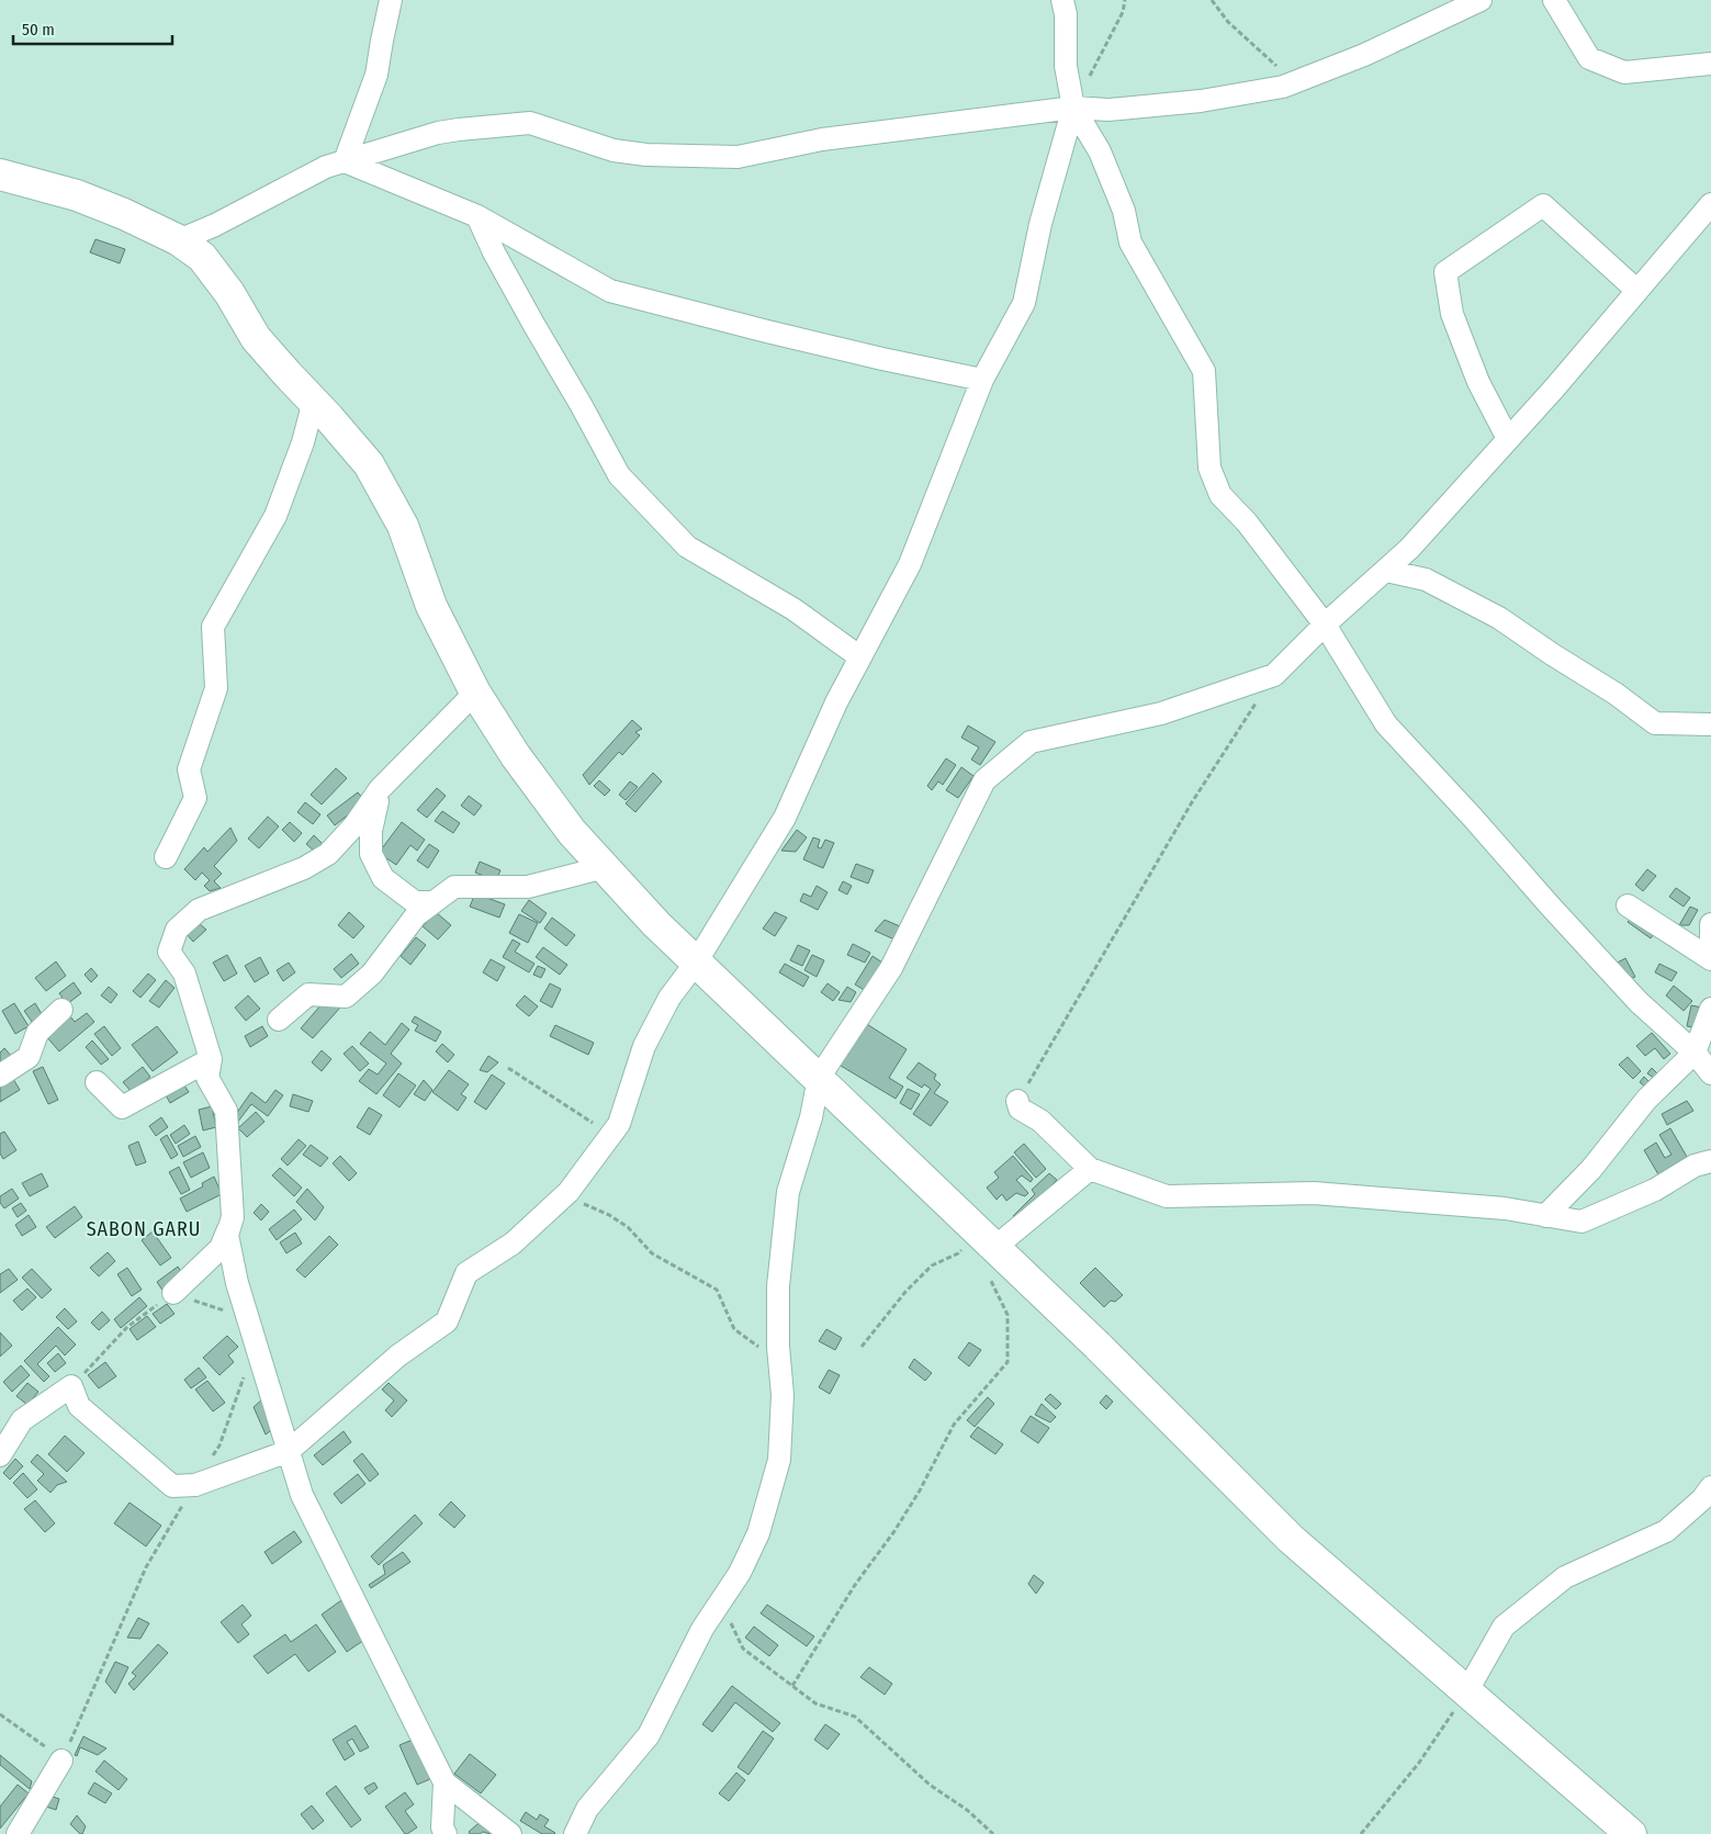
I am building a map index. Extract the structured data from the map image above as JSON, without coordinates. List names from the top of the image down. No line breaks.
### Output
{"districts":["SABON GARU"],"scale_bar":"50 m"}
